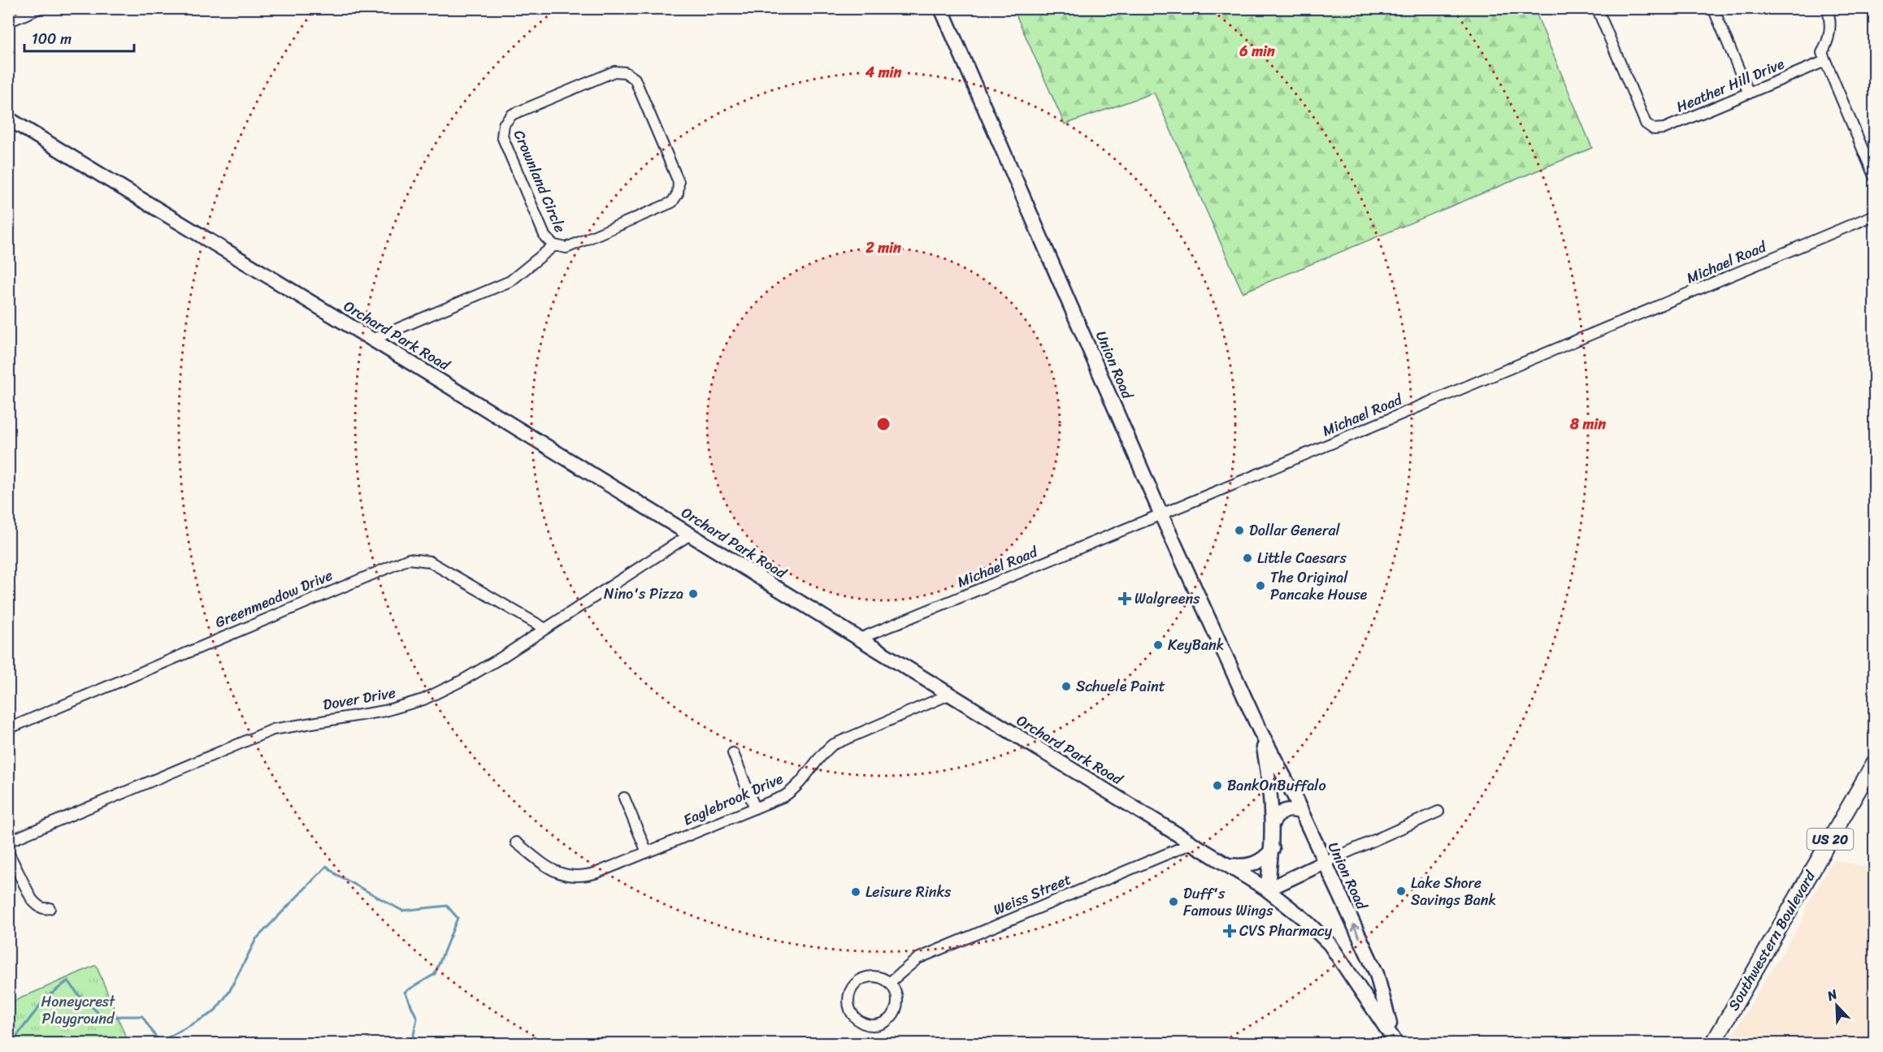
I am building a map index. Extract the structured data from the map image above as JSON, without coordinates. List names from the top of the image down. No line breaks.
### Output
{"streets":{"highway":["US 20","Southwestern Boulevard"],"main road":["Orchard Park Road","Union Road"],"street":["Heather Hill Drive","Crownland Circle","Michael Road","Greenmeadow Drive","Dover Drive","Eaglebrook Drive","Weiss Street"]},"crossings":[["Crownland Circle","Orchard Park Road"],["Michael Road","Orchard Park Road"],["Michael Road","Union Road"],["Orchard Park Road","Union Road"],["Orchard Park Road","Dover Drive"],["Orchard Park Road","Eaglebrook Drive"],["Orchard Park Road","Weiss Street"],["Greenmeadow Drive","Dover Drive"]],"parks":["Honeycrest Playground"],"places":{"other":["Dollar General","Little Caesars","The Original Pancake House","Nino's Pizza","KeyBank","Schuele Paint","BankOnBuffalo","Lake Shore Savings Bank","Leisure Rinks","Duff's Famous Wings"],"health":["Walgreens","CVS Pharmacy"]},"scale_bar":"100 m","north":"top left","rings":["6 min","4 min","2 min","8 min"]}
